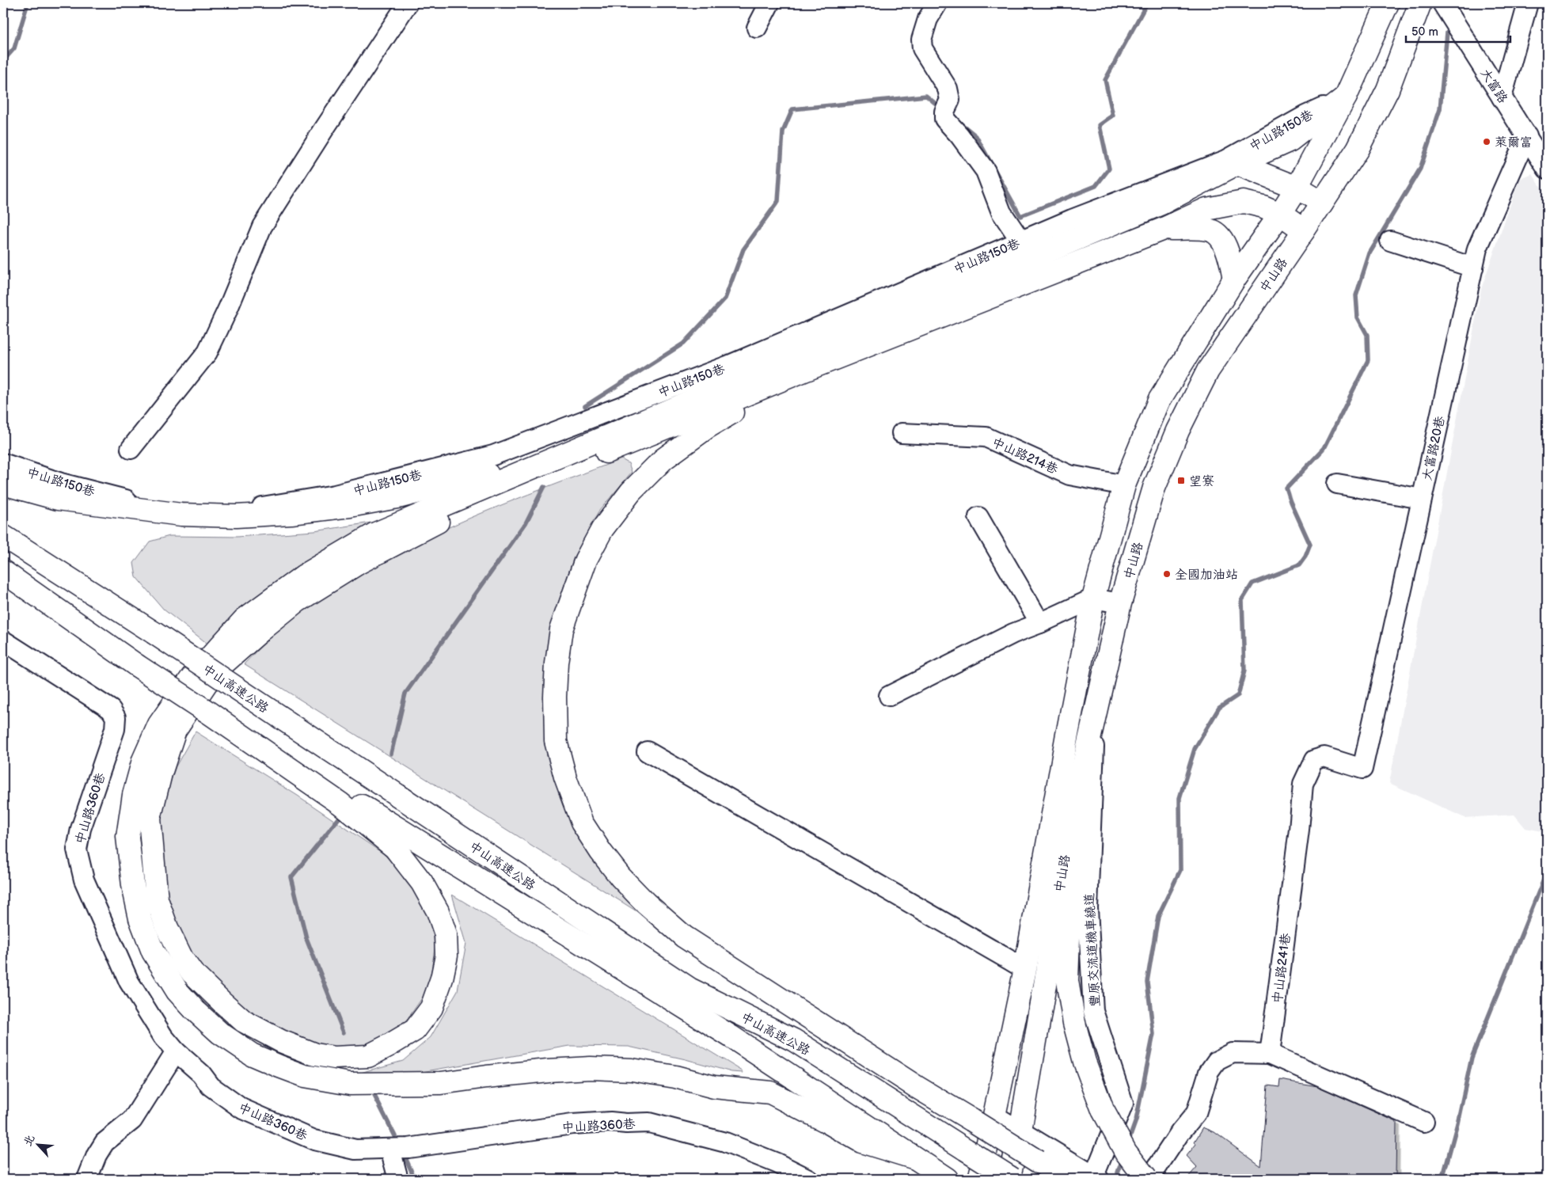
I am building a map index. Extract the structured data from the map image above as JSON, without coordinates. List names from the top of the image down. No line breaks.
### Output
{"streets":{"main road":["中山路","中山高速公路"],"street":["大富路","中山路150巷","大富路20巷","中山路214巷","中山路360巷","豐原交流道機車繞道","中山路241巷"]},"crossings":[["大富路","大富路20巷"],["中山路150巷","中山路"],["中山路","中山路214巷"],["中山路","豐原交流道機車繞道"],["大富路20巷","中山路241巷"]],"places":{"other":["萊爾富","全國加油站"],"transit":["望寮"]},"scale_bar":"50 m","north":"top left"}
